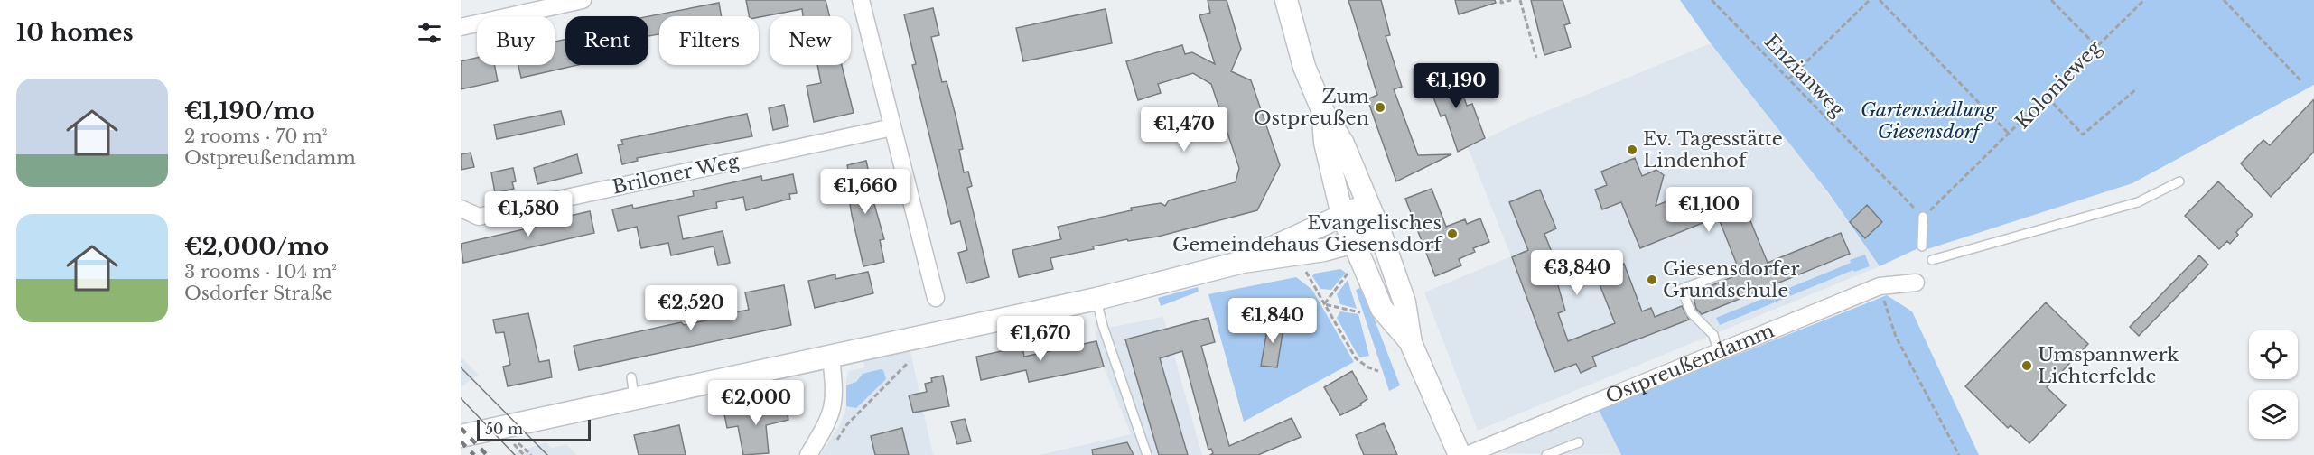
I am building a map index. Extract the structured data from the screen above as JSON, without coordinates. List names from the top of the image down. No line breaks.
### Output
{"streets":{"street":["Briloner Weg","Ostpreußendamm"],"path":["Enzianweg","Kolonieweg"]},"crossings":[["Enzianweg","Kolonieweg"]],"parks":["Gartensiedlung Giesensdorf"],"places":["Zum Ostpreußen","Ev. Tagesstätte Lindenhof","Evangelisches Gemeindehaus Giesensdorf","Giesensdorfer Grundschule","Umspannwerk Lichterfelde"],"scale_bar":"50 m","page":{"heading":"10 homes","chip":["Buy","Rent","Filters","New"],"price":["€1,190","€1,470","€1,660","€1,100","€1,580","€3,840","€2,520","€1,840","€1,670","€2,000"],"list":[{"name":"€1,190/mo","note":"2 rooms · 70 m² · Ostpreußendamm"},{"name":"€2,000/mo","note":"3 rooms · 104 m² · Osdorfer Straße"}],"scale":"50 m"}}
